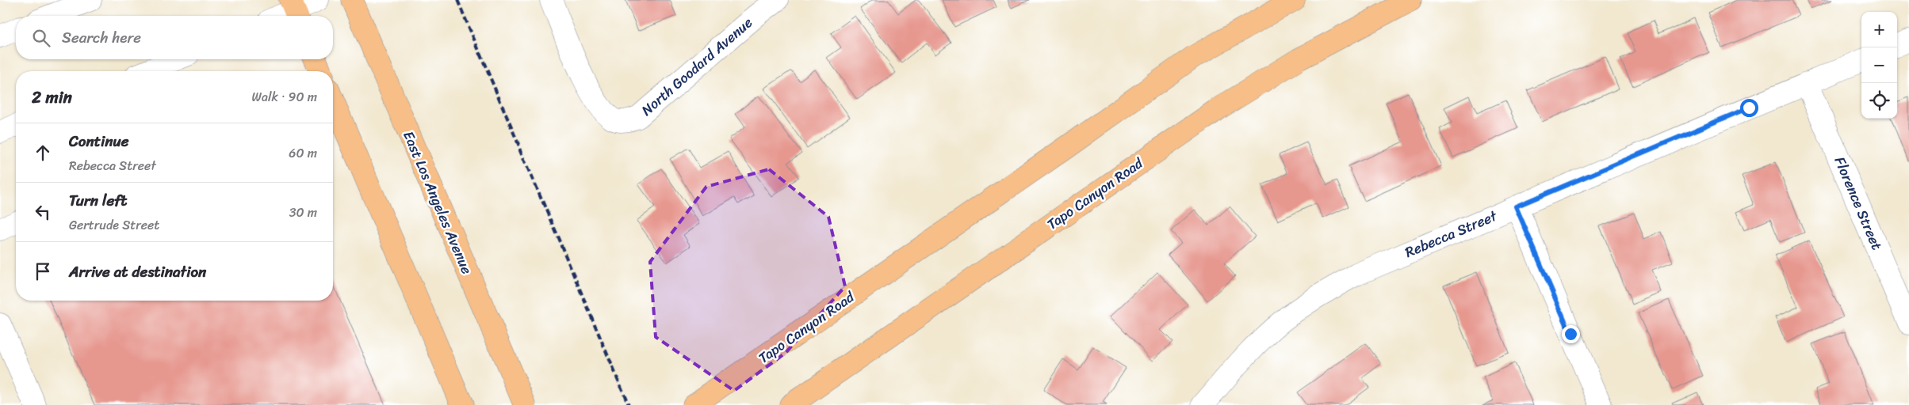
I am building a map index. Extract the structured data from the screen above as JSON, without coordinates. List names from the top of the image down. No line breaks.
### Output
{"streets":{"main road":["Tapo Canyon Road","East Los Angeles Avenue"],"street":["North Goodard Avenue","Florence Street","Rebecca Street"]},"crossings":[["Florence Street","Rebecca Street"]],"page":{"map_buttons":["+","−"],"search":"Search here","heading":["2 min","Walk · 90 m"],"list":[["Continue","Rebecca Street","60 m"],["Turn left","Gertrude Street","30 m"],"Arrive at destination"]}}
